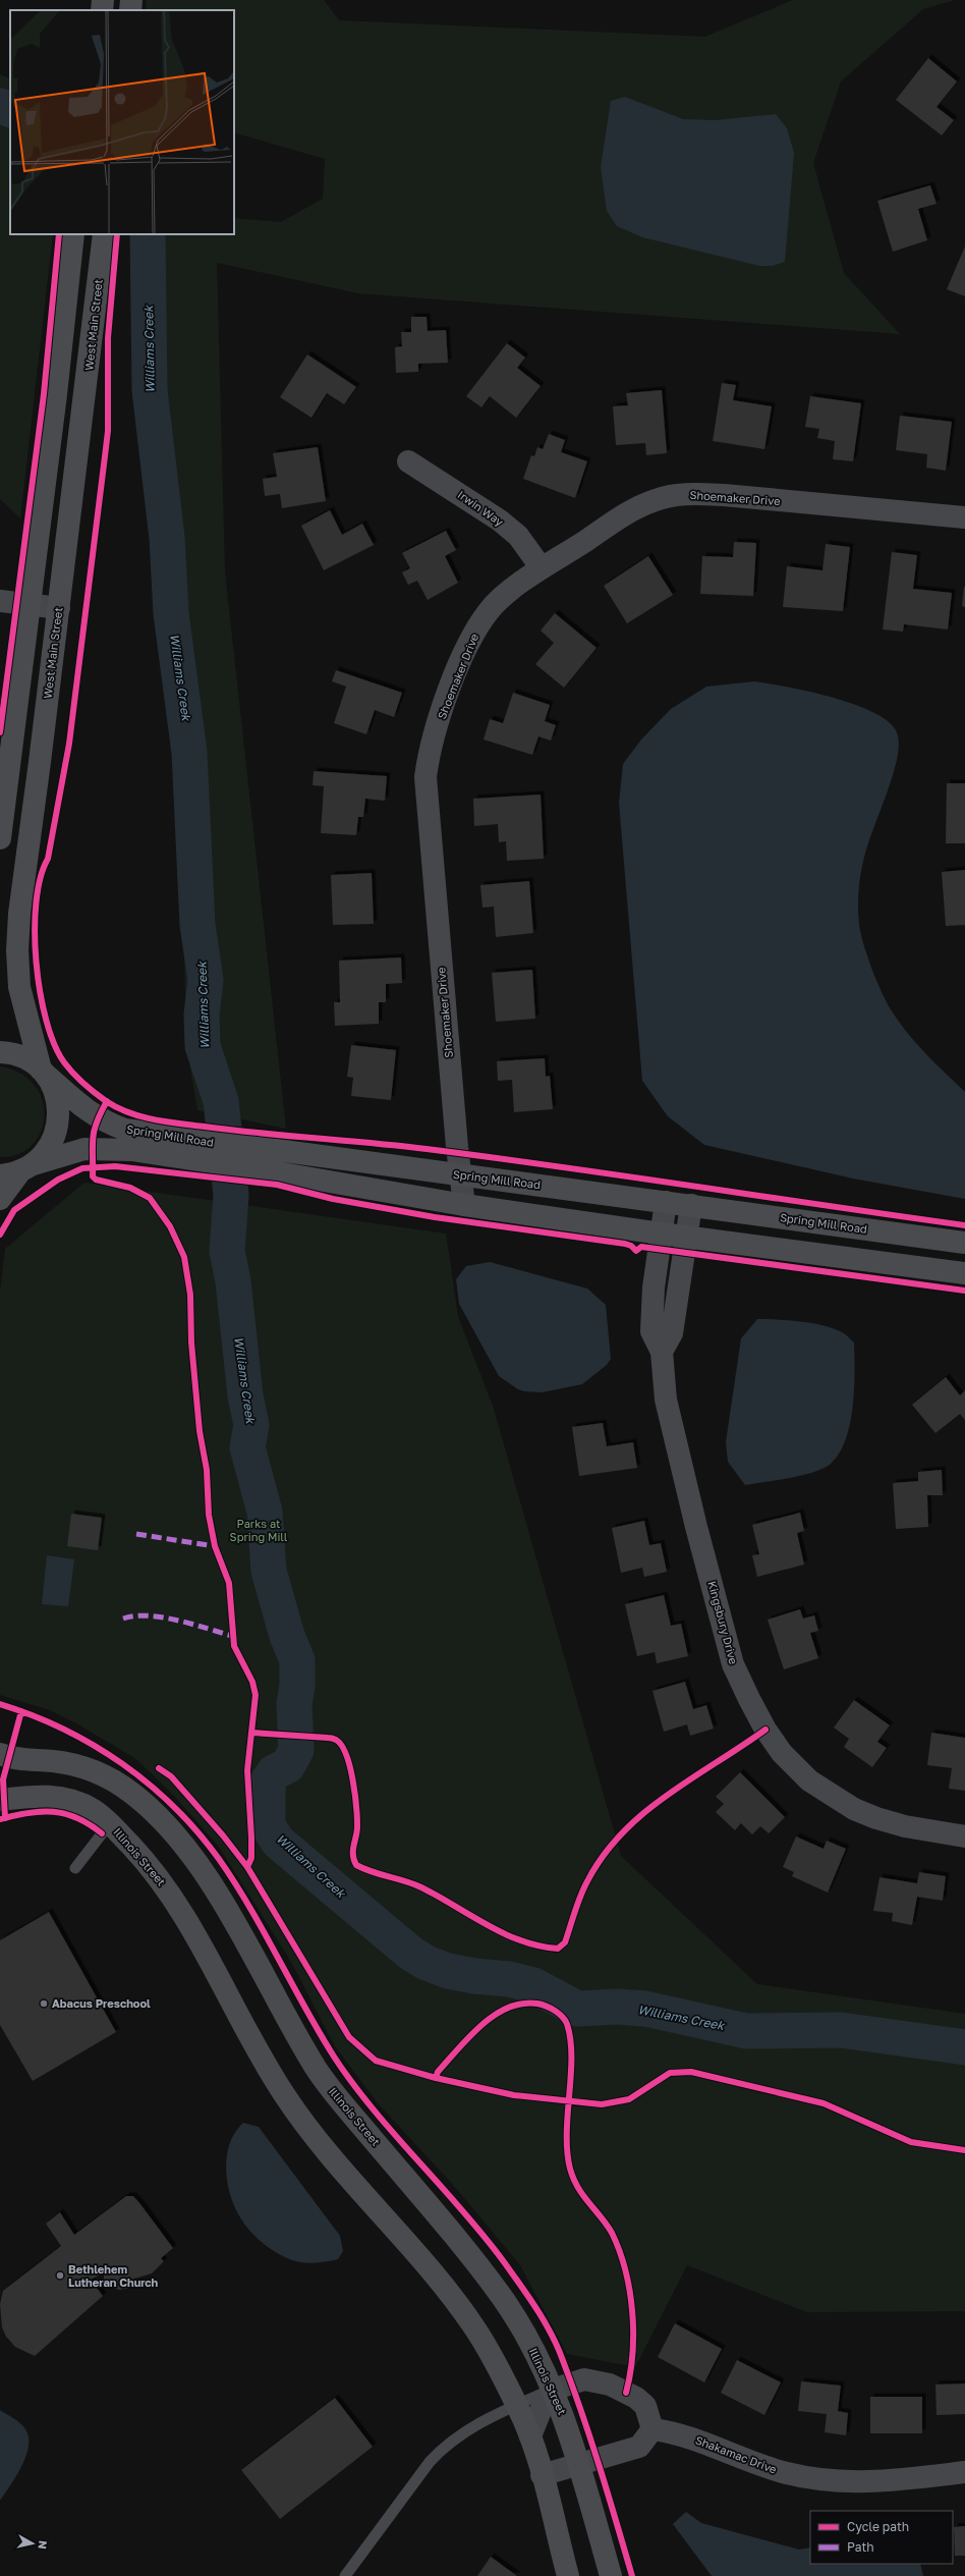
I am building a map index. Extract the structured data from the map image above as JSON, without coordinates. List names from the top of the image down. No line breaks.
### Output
{"streets":{"street":["West Main Street","Shoemaker Drive","Irwin Way","Spring Mill Road","Kingsbury Drive","Illinois Street","Shakamac Drive"]},"crossings":[["West Main Street","Spring Mill Road"],["Shoemaker Drive","Irwin Way"],["Shoemaker Drive","Spring Mill Road"],["Spring Mill Road","Kingsbury Drive"]],"water":["Williams Creek"],"parks":["Parks at Spring Mill"],"places":["Abacus Preschool","Bethlehem Lutheran Church"],"legend":["Cycle path","Path"],"north":"right"}
